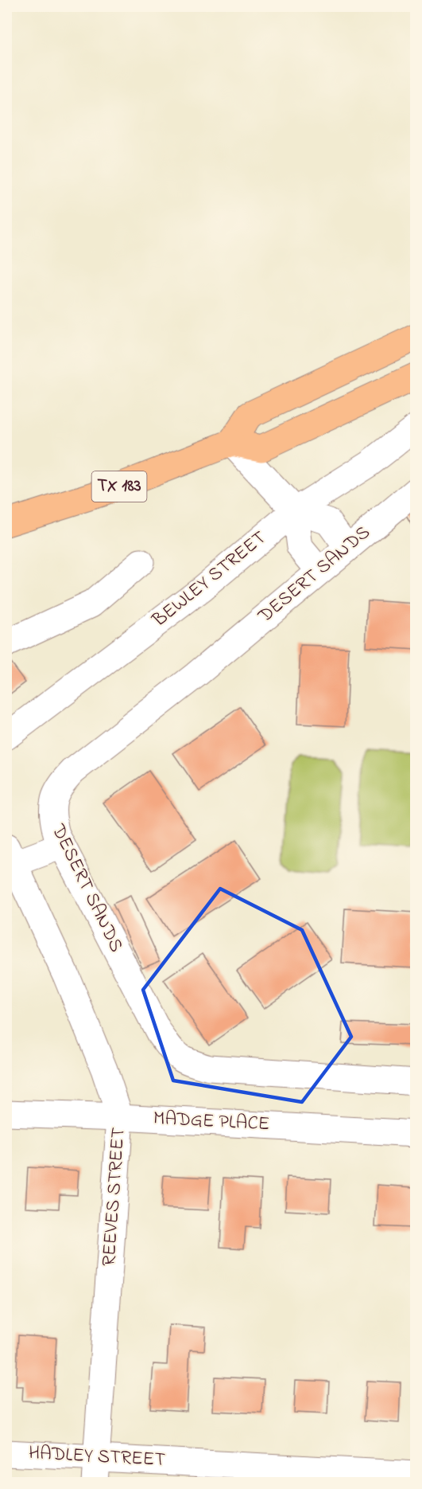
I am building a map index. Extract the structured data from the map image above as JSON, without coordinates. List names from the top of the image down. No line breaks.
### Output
{"streets":{"main road":["TX 183"],"street":["DESERT SANDS","BEWLEY STREET","MADGE PLACE","REEVES STREET","HADLEY STREET"]},"crossings":[["MADGE PLACE","REEVES STREET"],["REEVES STREET","HADLEY STREET"]]}
